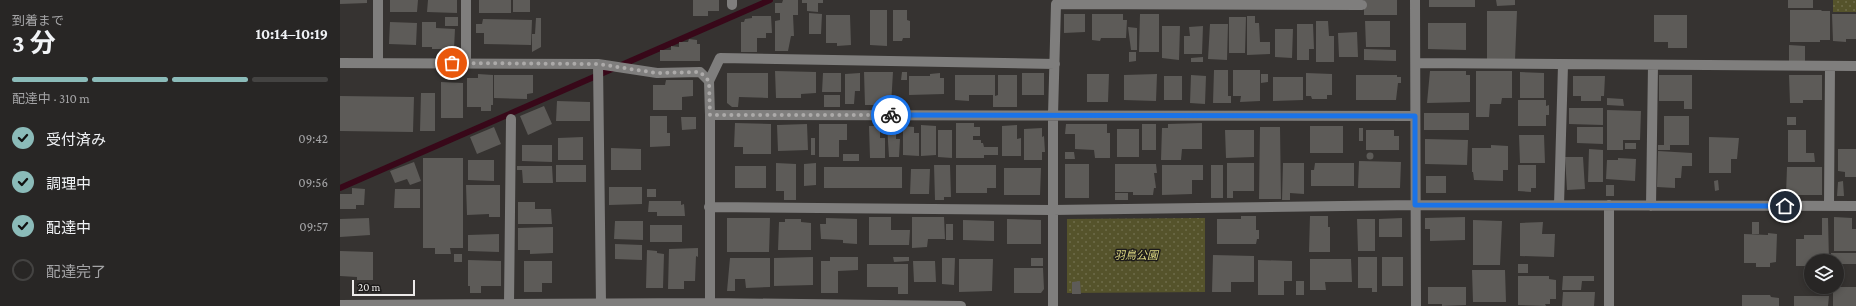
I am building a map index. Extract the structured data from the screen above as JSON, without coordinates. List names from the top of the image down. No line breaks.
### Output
{"parks":["羽鳥公園"],"scale_bar":"20 m","page":{"heading":["3 分","到着まで","10:14–10:19"],"bar":"配達中 · 310 m","list":[["受付済み","09:42"],["調理中","09:56"],["配達中","09:57"],"配達完了"],"scale":"20 m"}}
